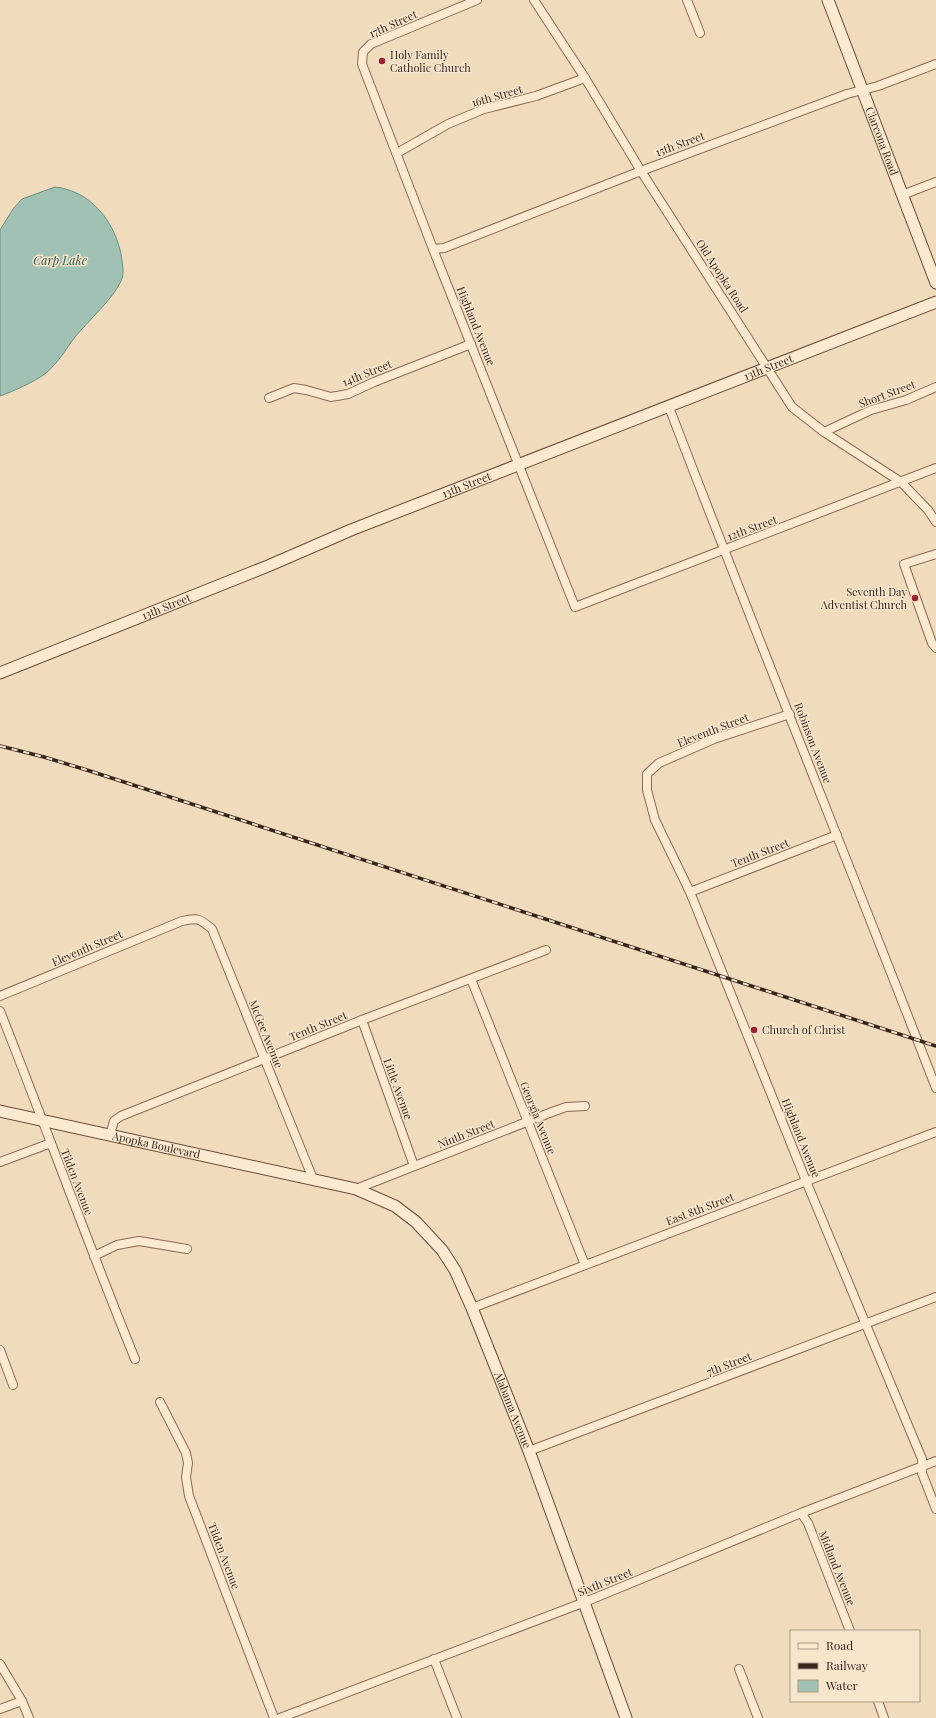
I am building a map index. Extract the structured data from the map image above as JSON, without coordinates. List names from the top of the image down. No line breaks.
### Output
{"streets":{"street":["17th Street","16th Street","Clarcona Road","15th Street","Old Apopka Road","Highland Avenue","13th Street","14th Street","Short Street","12th Street","Eleventh Street","Robinson Avenue","Tenth Street","McGee Avenue","Little Avenue","Georgia Avenue","Ninth Street","Apopka Boulevard","Tilden Avenue","East 8th Street","7th Street","Alabama Avenue","Midland Avenue","Sixth Street"]},"crossings":[["17th Street","Highland Avenue"],["16th Street","Old Apopka Road"],["16th Street","Highland Avenue"],["Clarcona Road","15th Street"],["15th Street","Old Apopka Road"],["15th Street","Highland Avenue"],["Old Apopka Road","13th Street"],["Old Apopka Road","Short Street"],["Old Apopka Road","12th Street"],["Highland Avenue","13th Street"],["Highland Avenue","14th Street"],["Highland Avenue","12th Street"],["Highland Avenue","Eleventh Street"],["Highland Avenue","Tenth Street"],["Highland Avenue","East 8th Street"],["Highland Avenue","7th Street"],["Highland Avenue","Sixth Street"],["13th Street","Robinson Avenue"],["12th Street","Robinson Avenue"],["Eleventh Street","Robinson Avenue"],["Eleventh Street","McGee Avenue"],["Robinson Avenue","Tenth Street"],["Tenth Street","McGee Avenue"],["Tenth Street","Little Avenue"],["Tenth Street","Georgia Avenue"],["Tenth Street","Apopka Boulevard"],["McGee Avenue","Apopka Boulevard"],["McGee Avenue","Alabama Avenue"],["Little Avenue","Ninth Street"],["Georgia Avenue","Ninth Street"],["Georgia Avenue","East 8th Street"],["Ninth Street","Alabama Avenue"],["Apopka Boulevard","Tilden Avenue"],["Apopka Boulevard","Alabama Avenue"],["East 8th Street","Alabama Avenue"],["7th Street","Alabama Avenue"],["Alabama Avenue","Sixth Street"],["Midland Avenue","Sixth Street"]],"water":["Carp Lake"],"places":["Holy Family Catholic Church","Seventh Day Adventist Church","Church of Christ"],"legend":["Road","Railway","Water"]}
